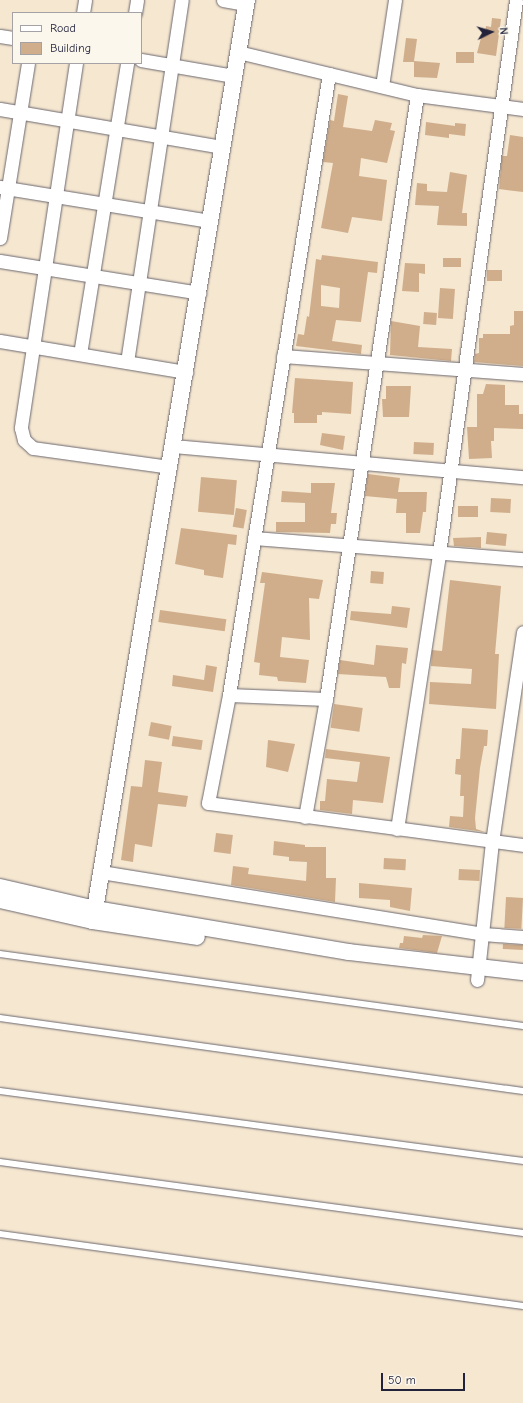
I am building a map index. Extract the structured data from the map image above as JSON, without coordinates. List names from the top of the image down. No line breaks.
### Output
{"legend":["Road","Building"],"scale_bar":"50 m","north":"right"}
